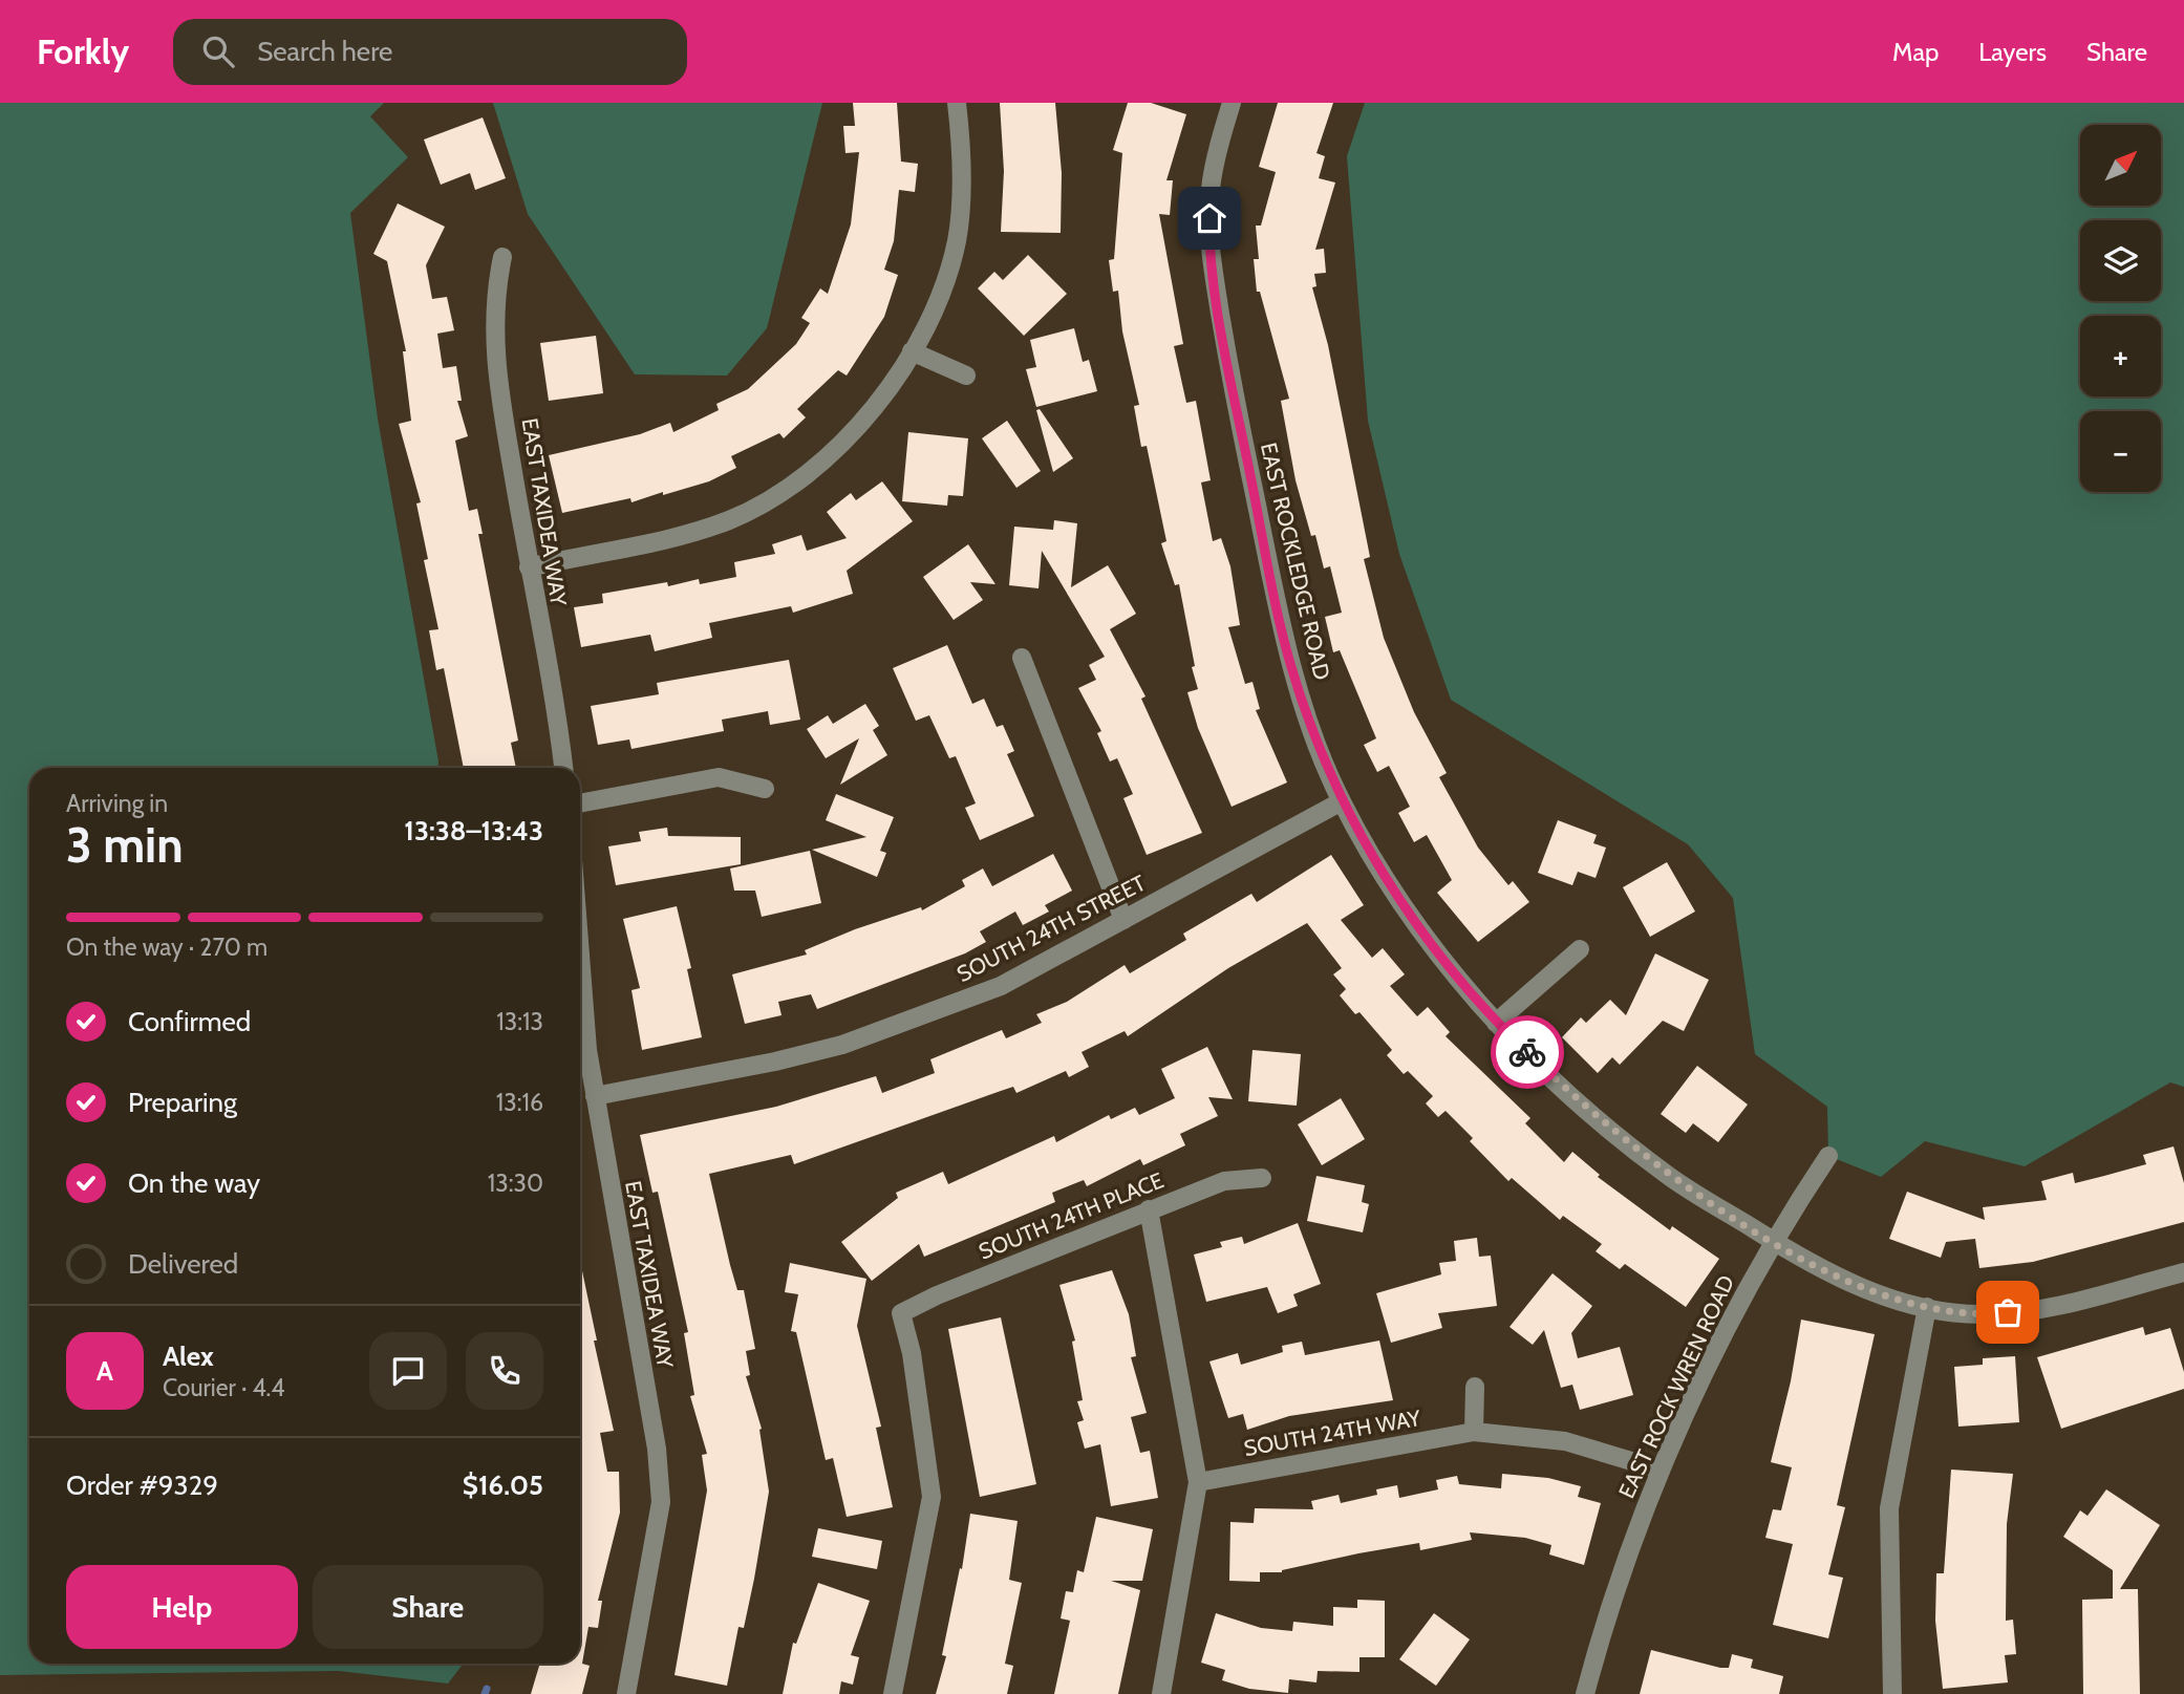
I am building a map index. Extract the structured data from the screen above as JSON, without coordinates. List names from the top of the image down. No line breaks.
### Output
{"streets":{"street":["EAST TAXIDEA WAY","EAST ROCKLEDGE ROAD","SOUTH 24TH STREET","SOUTH 24TH PLACE","EAST ROCK WREN ROAD","SOUTH 24TH WAY"]},"crossings":[["EAST TAXIDEA WAY","SOUTH 24TH STREET"],["EAST ROCKLEDGE ROAD","SOUTH 24TH STREET"],["EAST ROCKLEDGE ROAD","EAST ROCK WREN ROAD"],["EAST ROCK WREN ROAD","SOUTH 24TH WAY"]],"north":"top right","page":{"header":"Forkly","search":"Search here","nav":["Map","Layers","Share"],"map_buttons":["+","−"],"heading":["3 min","Arriving in","13:38–13:43"],"panel":["Alex","Courier · 4.4","Order #9329","$16.05"],"bar":"On the way · 270 m","list":[["Confirmed","13:13"],["Preparing","13:16"],["On the way","13:30"],"Delivered"],"round":"A","buttons":["Help","Share"]}}
